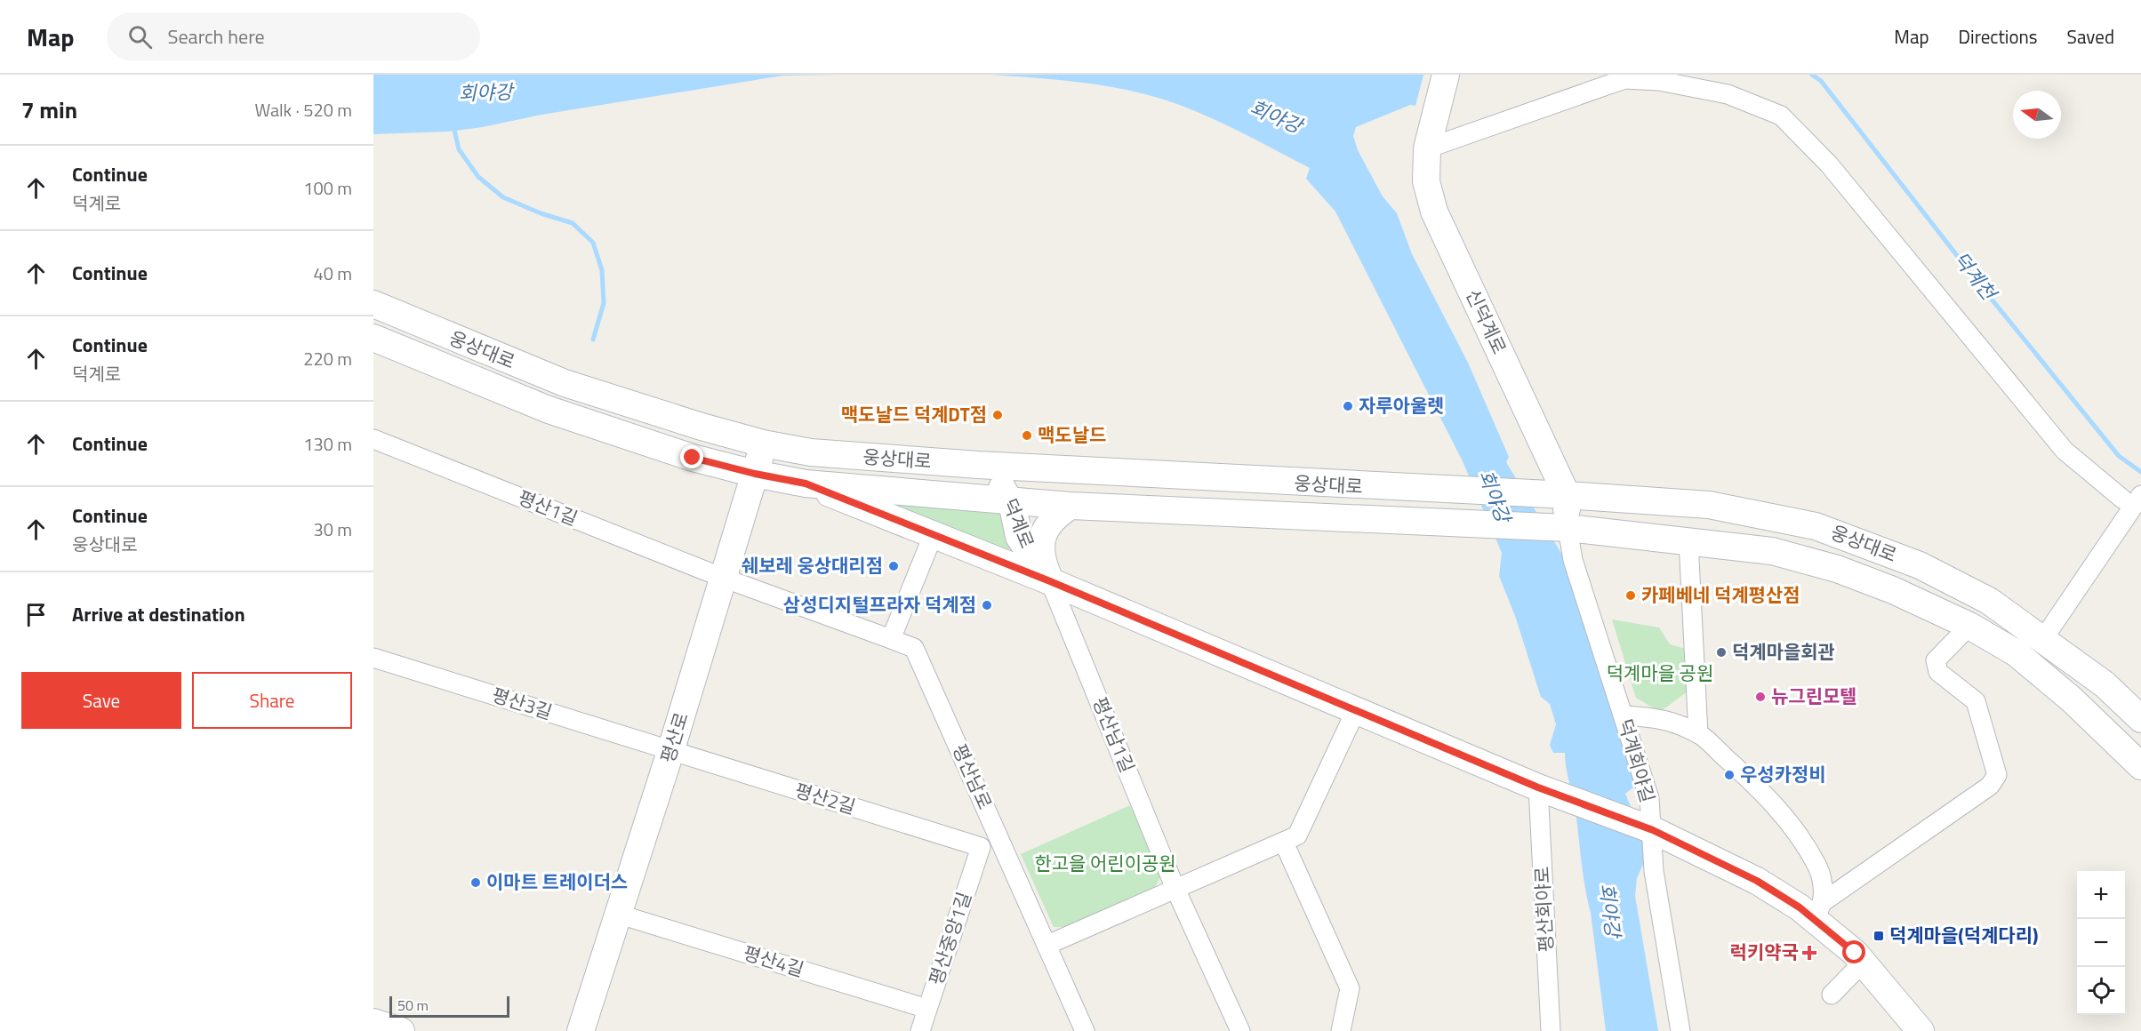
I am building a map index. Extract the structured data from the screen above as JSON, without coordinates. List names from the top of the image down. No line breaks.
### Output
{"streets":{"main road":["신덕계로","웅상대로","덕계로","평산로"],"street":["평산1길","평산3길","평산남1길","덕계회야길","평산남로","평산2길","평산회야로","평산중앙1길","평산4길"]},"crossings":[["신덕계로","웅상대로"],["신덕계로","덕계회야길"],["웅상대로","덕계로"],["웅상대로","평산로"],["평산1길","평산로"],["평산1길","평산남로"],["덕계로","평산남1길"],["평산3길","평산로"],["평산3길","평산2길"],["평산로","평산2길"],["평산로","평산4길"],["평산2길","평산중앙1길"],["평산중앙1길","평산4길"]],"water":["회야강","덕계천"],"parks":["덕계마을 공원","한고을 어린이공원"],"places":{"other":["자루아울렛","맥도날드 덕계DT점","맥도날드","쉐보레 웅상대리점","카페베네 덕계평산점","삼성디지털프라자 덕계점","덕계마을회관","뉴그린모텔","우성카정비","이마트 트레이더스"],"transit":["덕계마을(덕계다리)"],"health":["럭키약국"]},"scale_bar":"50 m","north":"left","page":{"header":"Map","search":"Search here","nav":["Map","Directions","Saved"],"heading":["7 min","Walk · 520 m"],"list":[["Continue","덕계로","100 m"],["Continue","40 m"],["Continue","덕계로","220 m"],["Continue","130 m"],["Continue","웅상대로","30 m"],"Arrive at destination"],"buttons":["Save","Share"],"map_buttons":["+","−"],"scale":"50 m"}}
